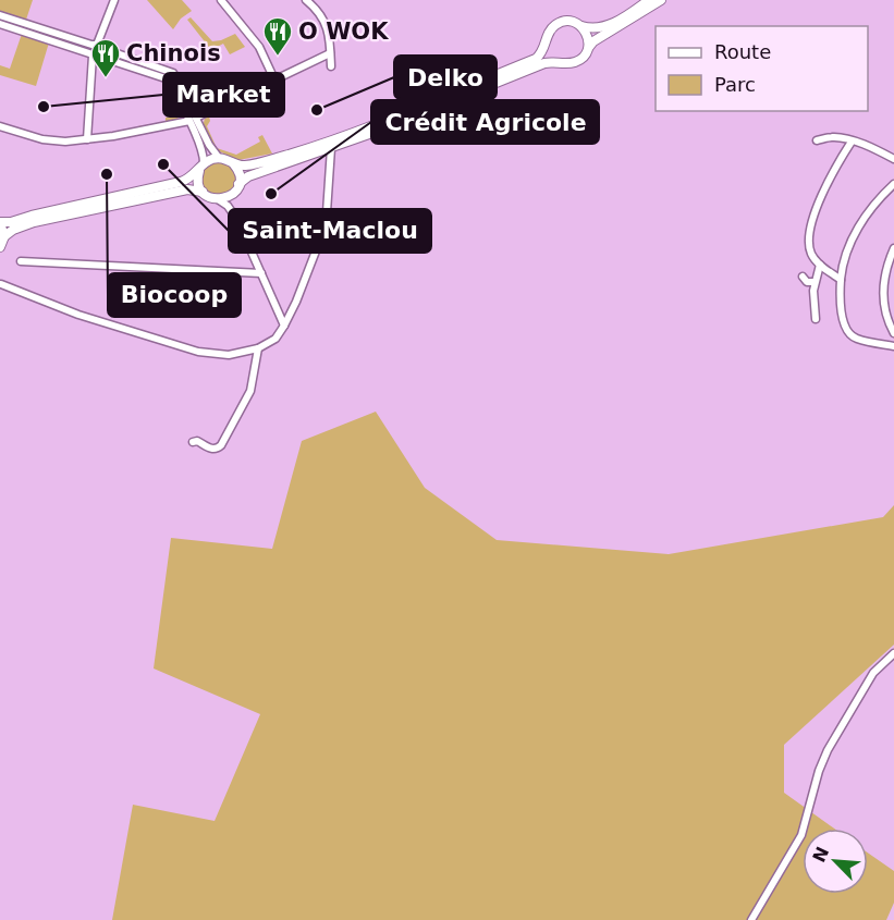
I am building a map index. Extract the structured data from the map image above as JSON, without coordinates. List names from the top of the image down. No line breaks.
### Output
{"places":{"restaurant":["O WOK","Chinois"],"other":["Market","Delko","Saint-Maclou","Biocoop","Crédit Agricole"]},"legend":["Route","Parc"],"north":"top left"}
